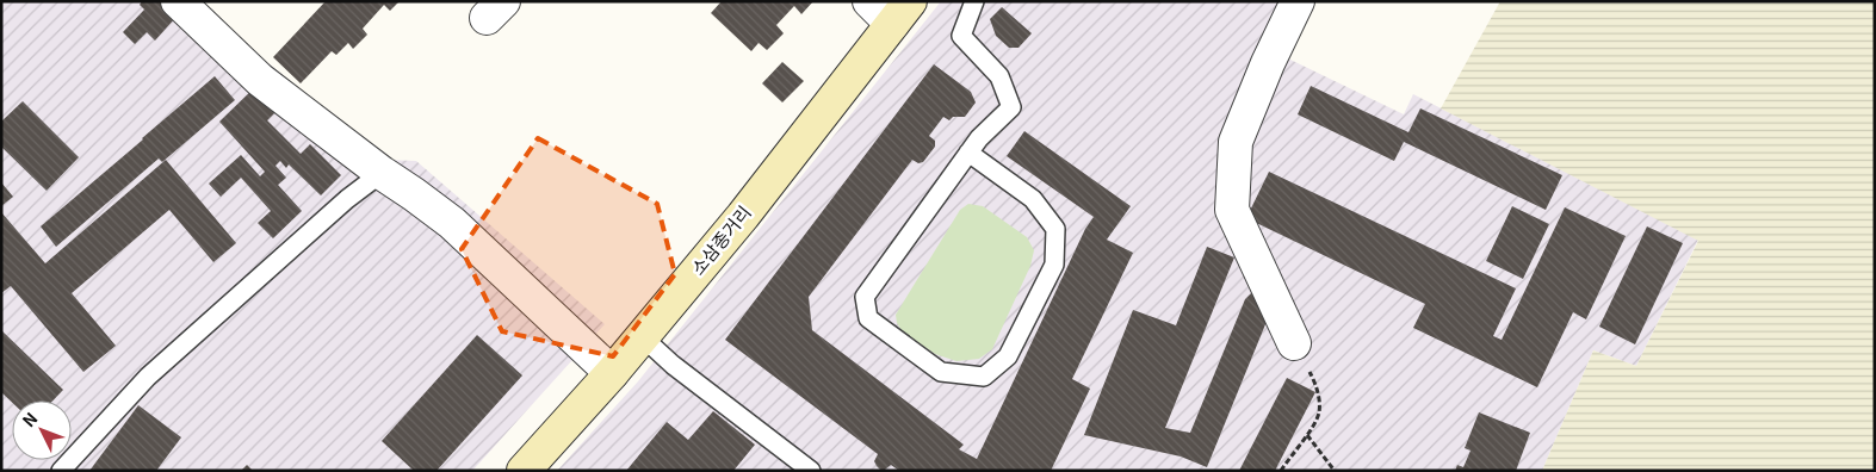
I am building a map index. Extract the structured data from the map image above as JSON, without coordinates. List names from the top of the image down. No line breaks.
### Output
{"streets":{"street":["소삼종거리"]},"north":"top left"}
